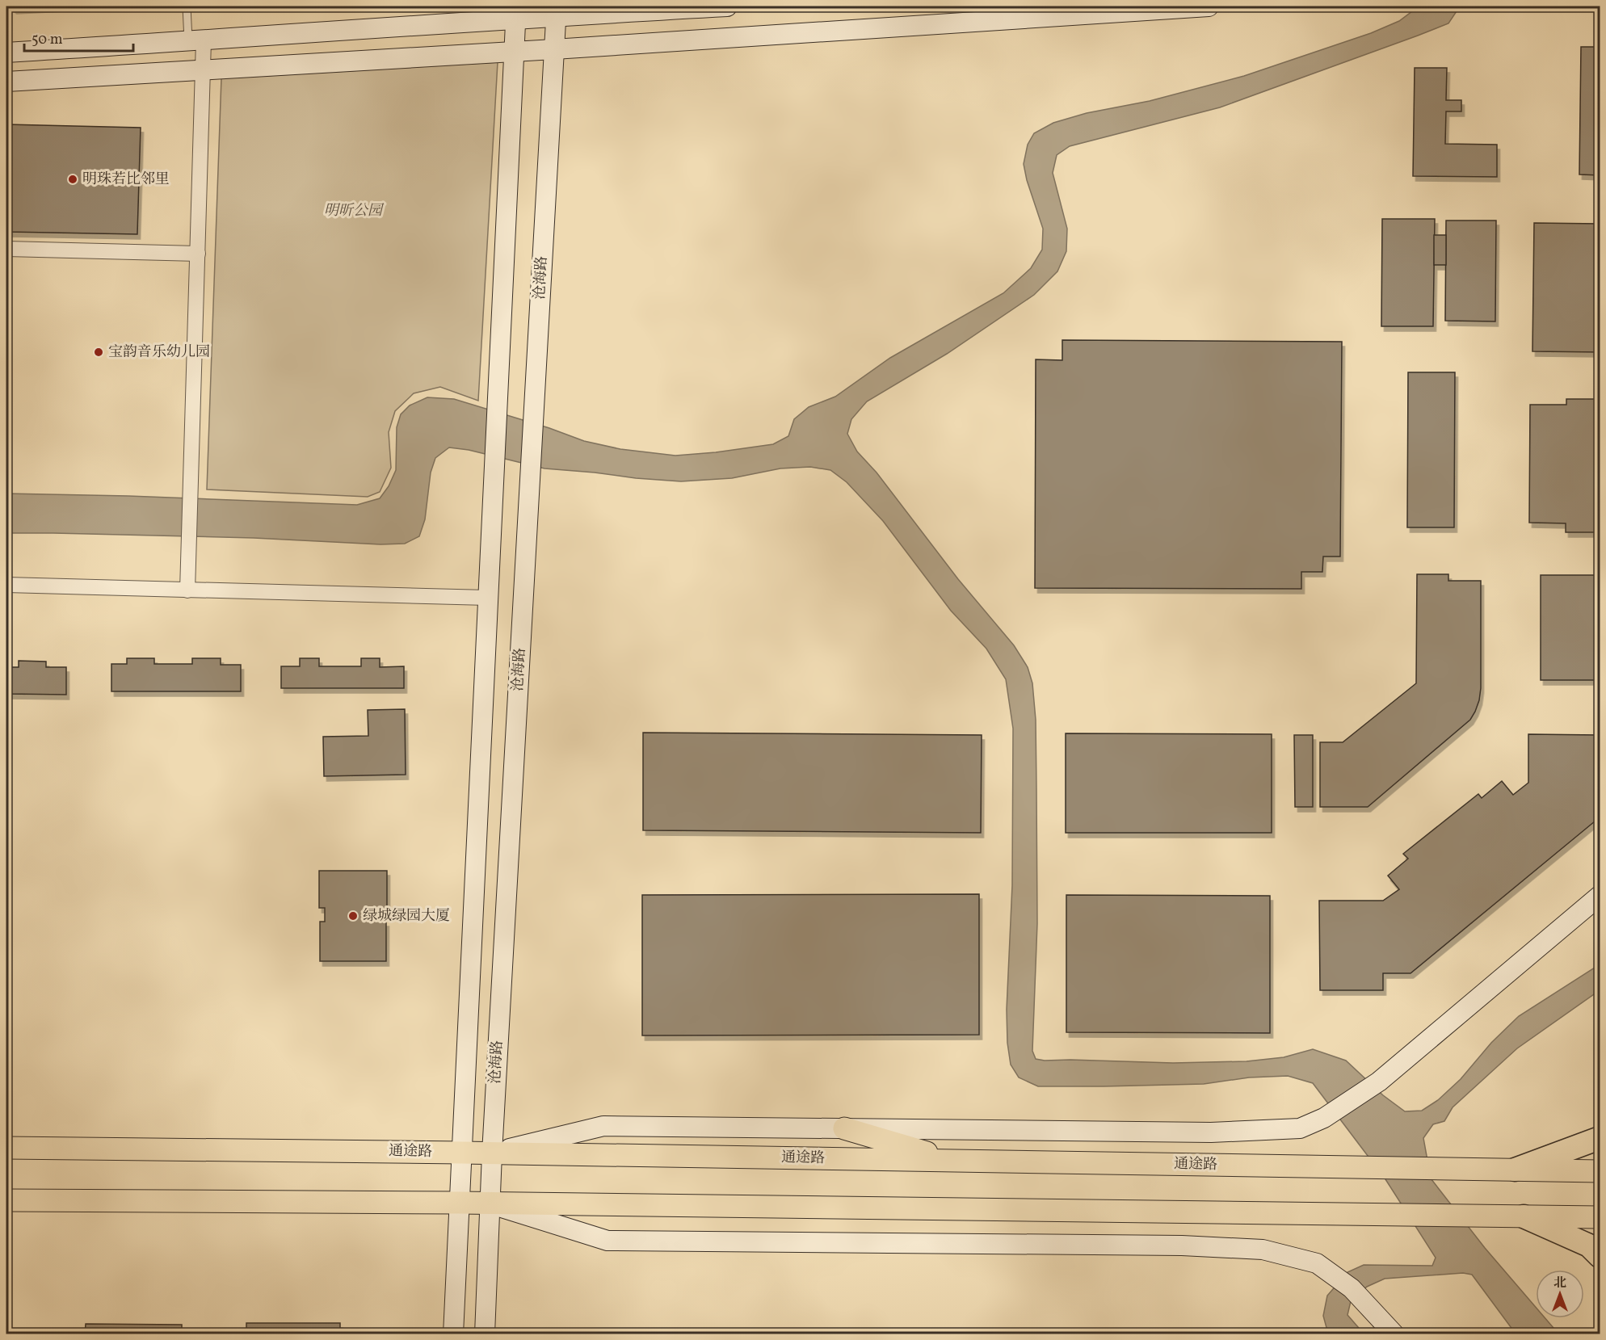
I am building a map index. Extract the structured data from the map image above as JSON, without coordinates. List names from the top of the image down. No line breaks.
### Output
{"streets":{"main road":["沧海路","通途路"]},"crossings":[["沧海路","通途路"]],"parks":["明昕公园"],"places":["明珠若比邻里","宝韵音乐幼儿园","绿城绿园大厦"],"scale_bar":"50 m","north":"top"}
